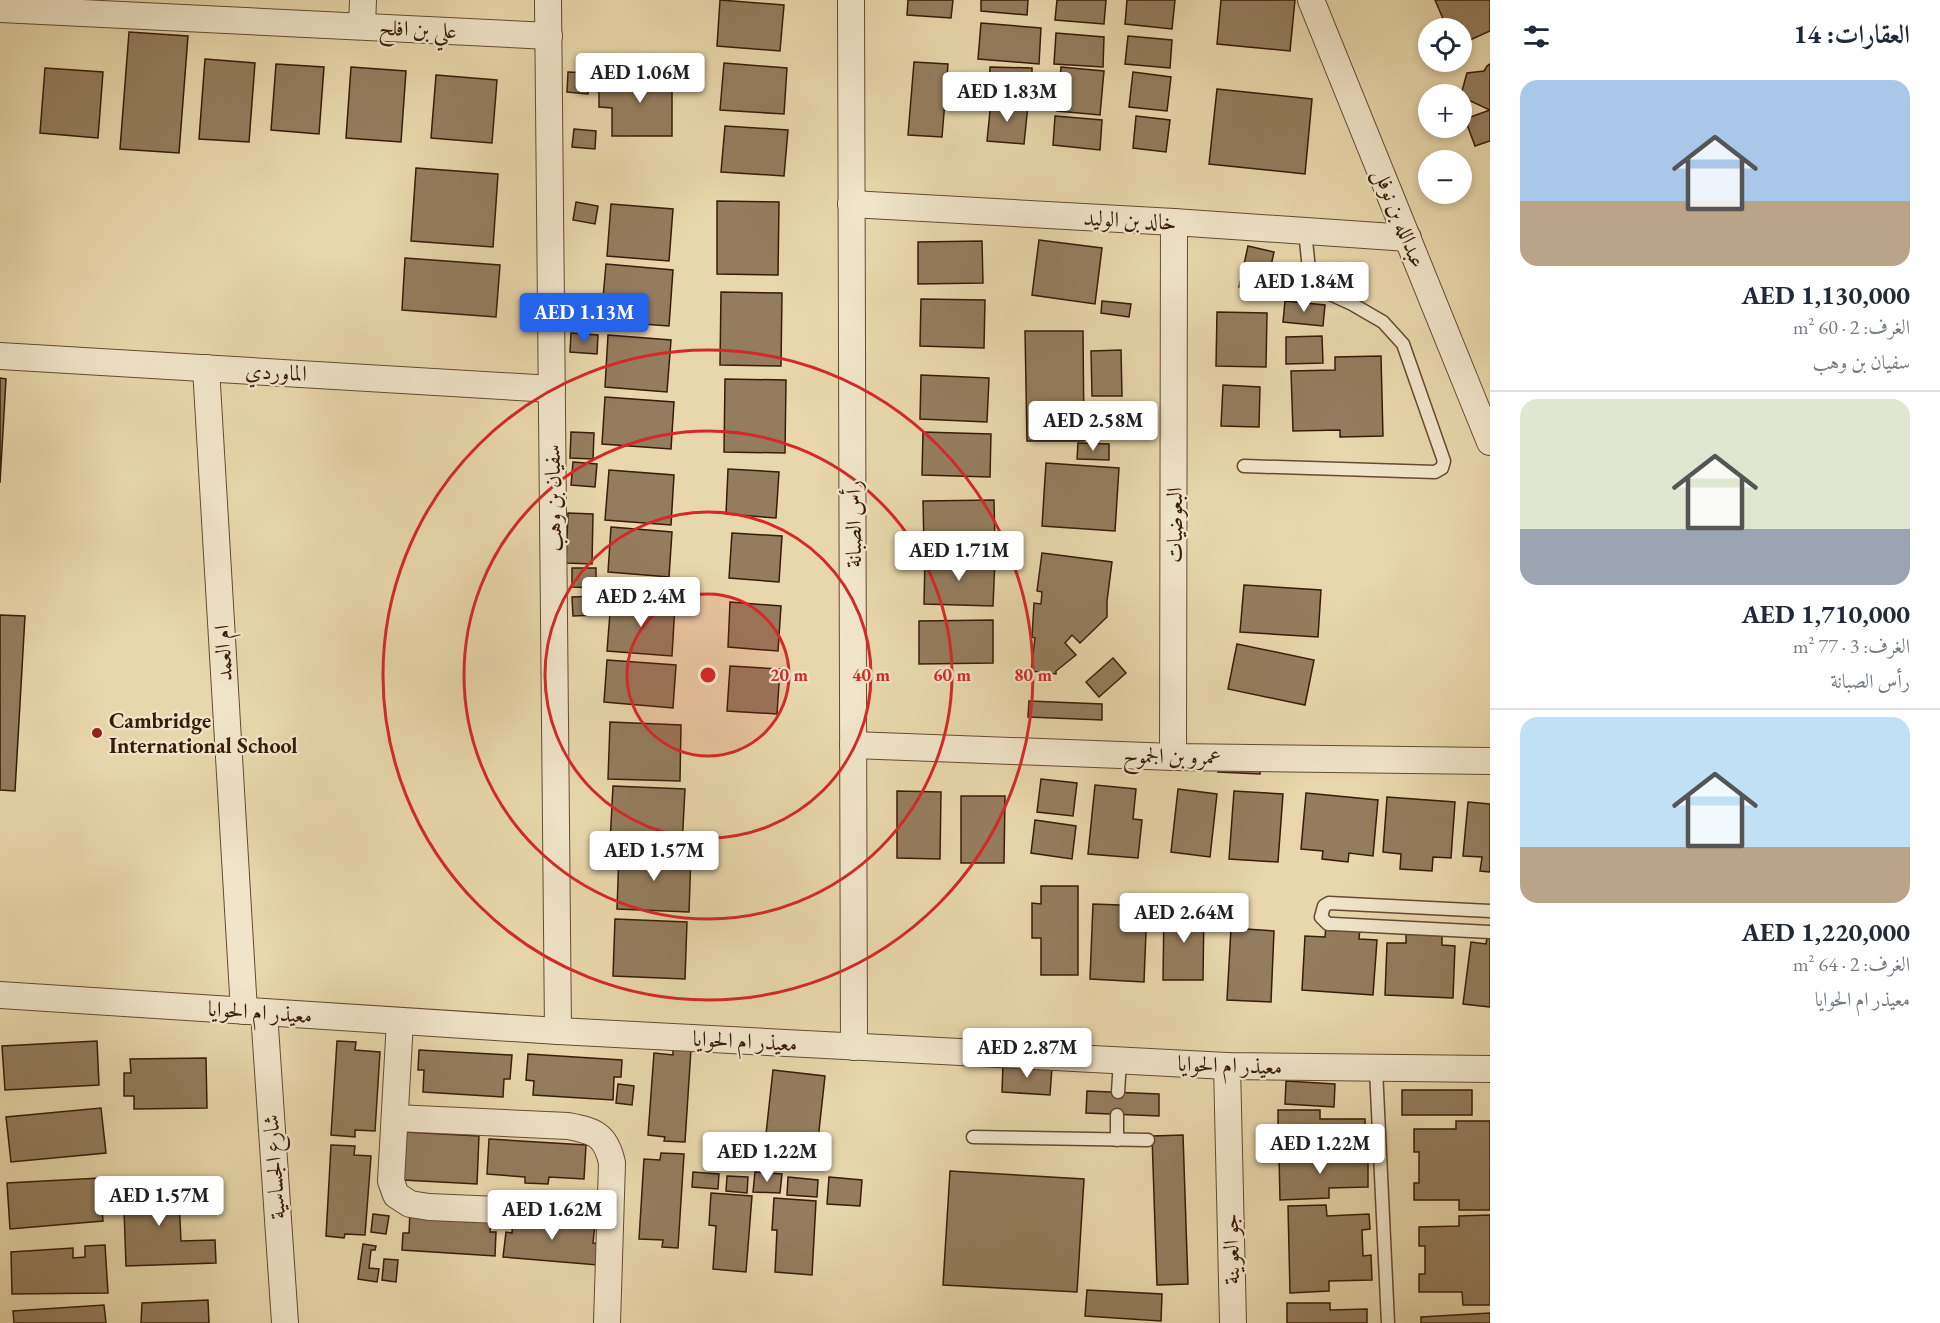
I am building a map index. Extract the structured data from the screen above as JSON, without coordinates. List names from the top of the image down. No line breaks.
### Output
{"streets":{"street":["علي بن افلح","عبدالله بن نوفل","خالد بن الوليد","الماوردي","سفيان بن وهب","رأس الصبانة","البعوضيات","ام العمد","عمرو بن الجموح","معيذر ام الحوايا","شارع الجساسية","جو العوينة"]},"crossings":[["علي بن افلح","سفيان بن وهب"],["عبدالله بن نوفل","خالد بن الوليد"],["خالد بن الوليد","رأس الصبانة"],["خالد بن الوليد","البعوضيات"],["الماوردي","سفيان بن وهب"],["الماوردي","ام العمد"],["سفيان بن وهب","معيذر ام الحوايا"],["رأس الصبانة","عمرو بن الجموح"],["رأس الصبانة","معيذر ام الحوايا"],["البعوضيات","عمرو بن الجموح"],["ام العمد","معيذر ام الحوايا"],["ام العمد","شارع الجساسية"],["معيذر ام الحوايا","شارع الجساسية"],["معيذر ام الحوايا","جو العوينة"]],"places":["Cambridge International School"],"page":{"heading":"العقارات: 14","map_buttons":["+","−"],"price":["AED 1.06M","AED 1.83M","AED 1.84M","AED 1.13M","AED 2.58M","AED 1.71M","AED 2.4M","AED 1.57M","AED 2.64M","AED 2.87M","AED 1.22M","AED 1.22M","AED 1.57M","AED 1.62M"],"list":[{"name":"AED 1,130,000","note":"الغرف: 2 · 60 m² · سفيان بن وهب"},{"name":"AED 1,710,000","note":"الغرف: 3 · 77 m² · رأس الصبانة"},{"name":"AED 1,220,000","note":"الغرف: 2 · 64 m² · معيذر ام الحوايا"}]},"rings":["20 m","40 m","60 m","80 m"]}
